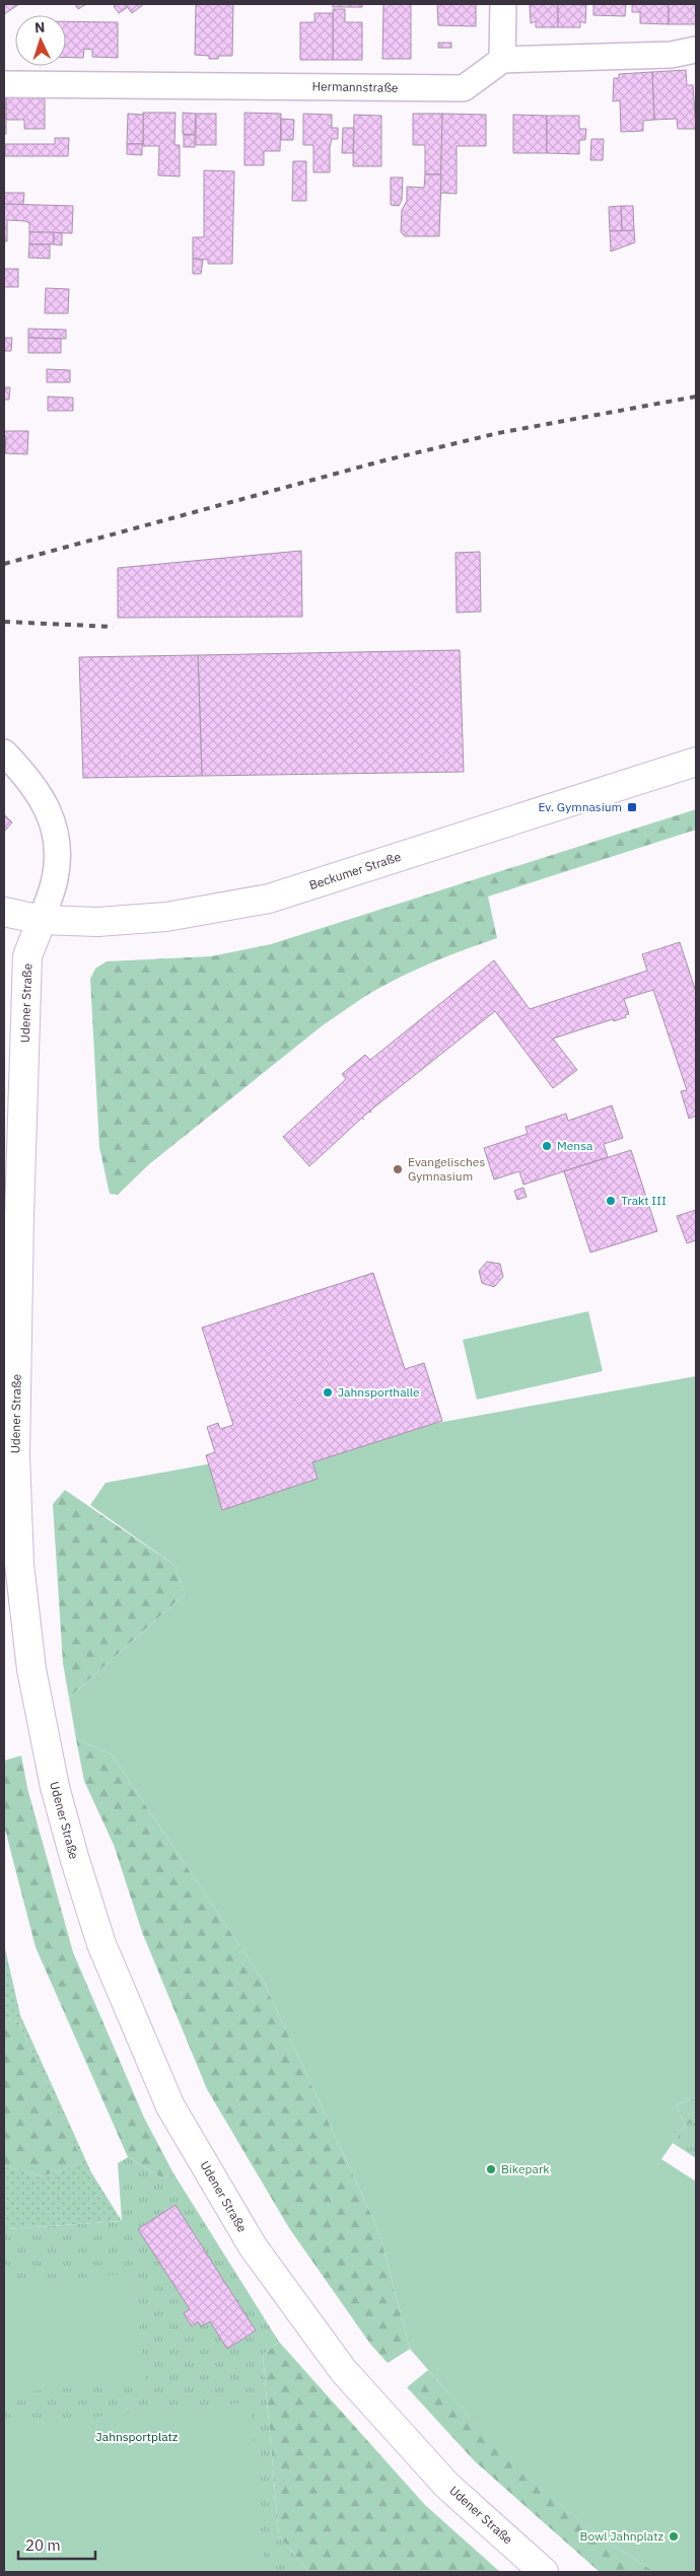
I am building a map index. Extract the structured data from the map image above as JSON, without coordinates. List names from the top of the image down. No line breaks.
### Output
{"streets":{"main road":["Beckumer Straße","Udener Straße"],"street":["Hermannstraße"]},"crossings":[["Beckumer Straße","Udener Straße"]],"parks":["Jahnsportplatz"],"places":{"transit":["Ev. Gymnasium"],"other":["Mensa","Evangelisches Gymnasium","Trakt III","Jahnsporthalle","Bikepark","Bowl Jahnplatz"]},"scale_bar":"20 m","north":"top"}
